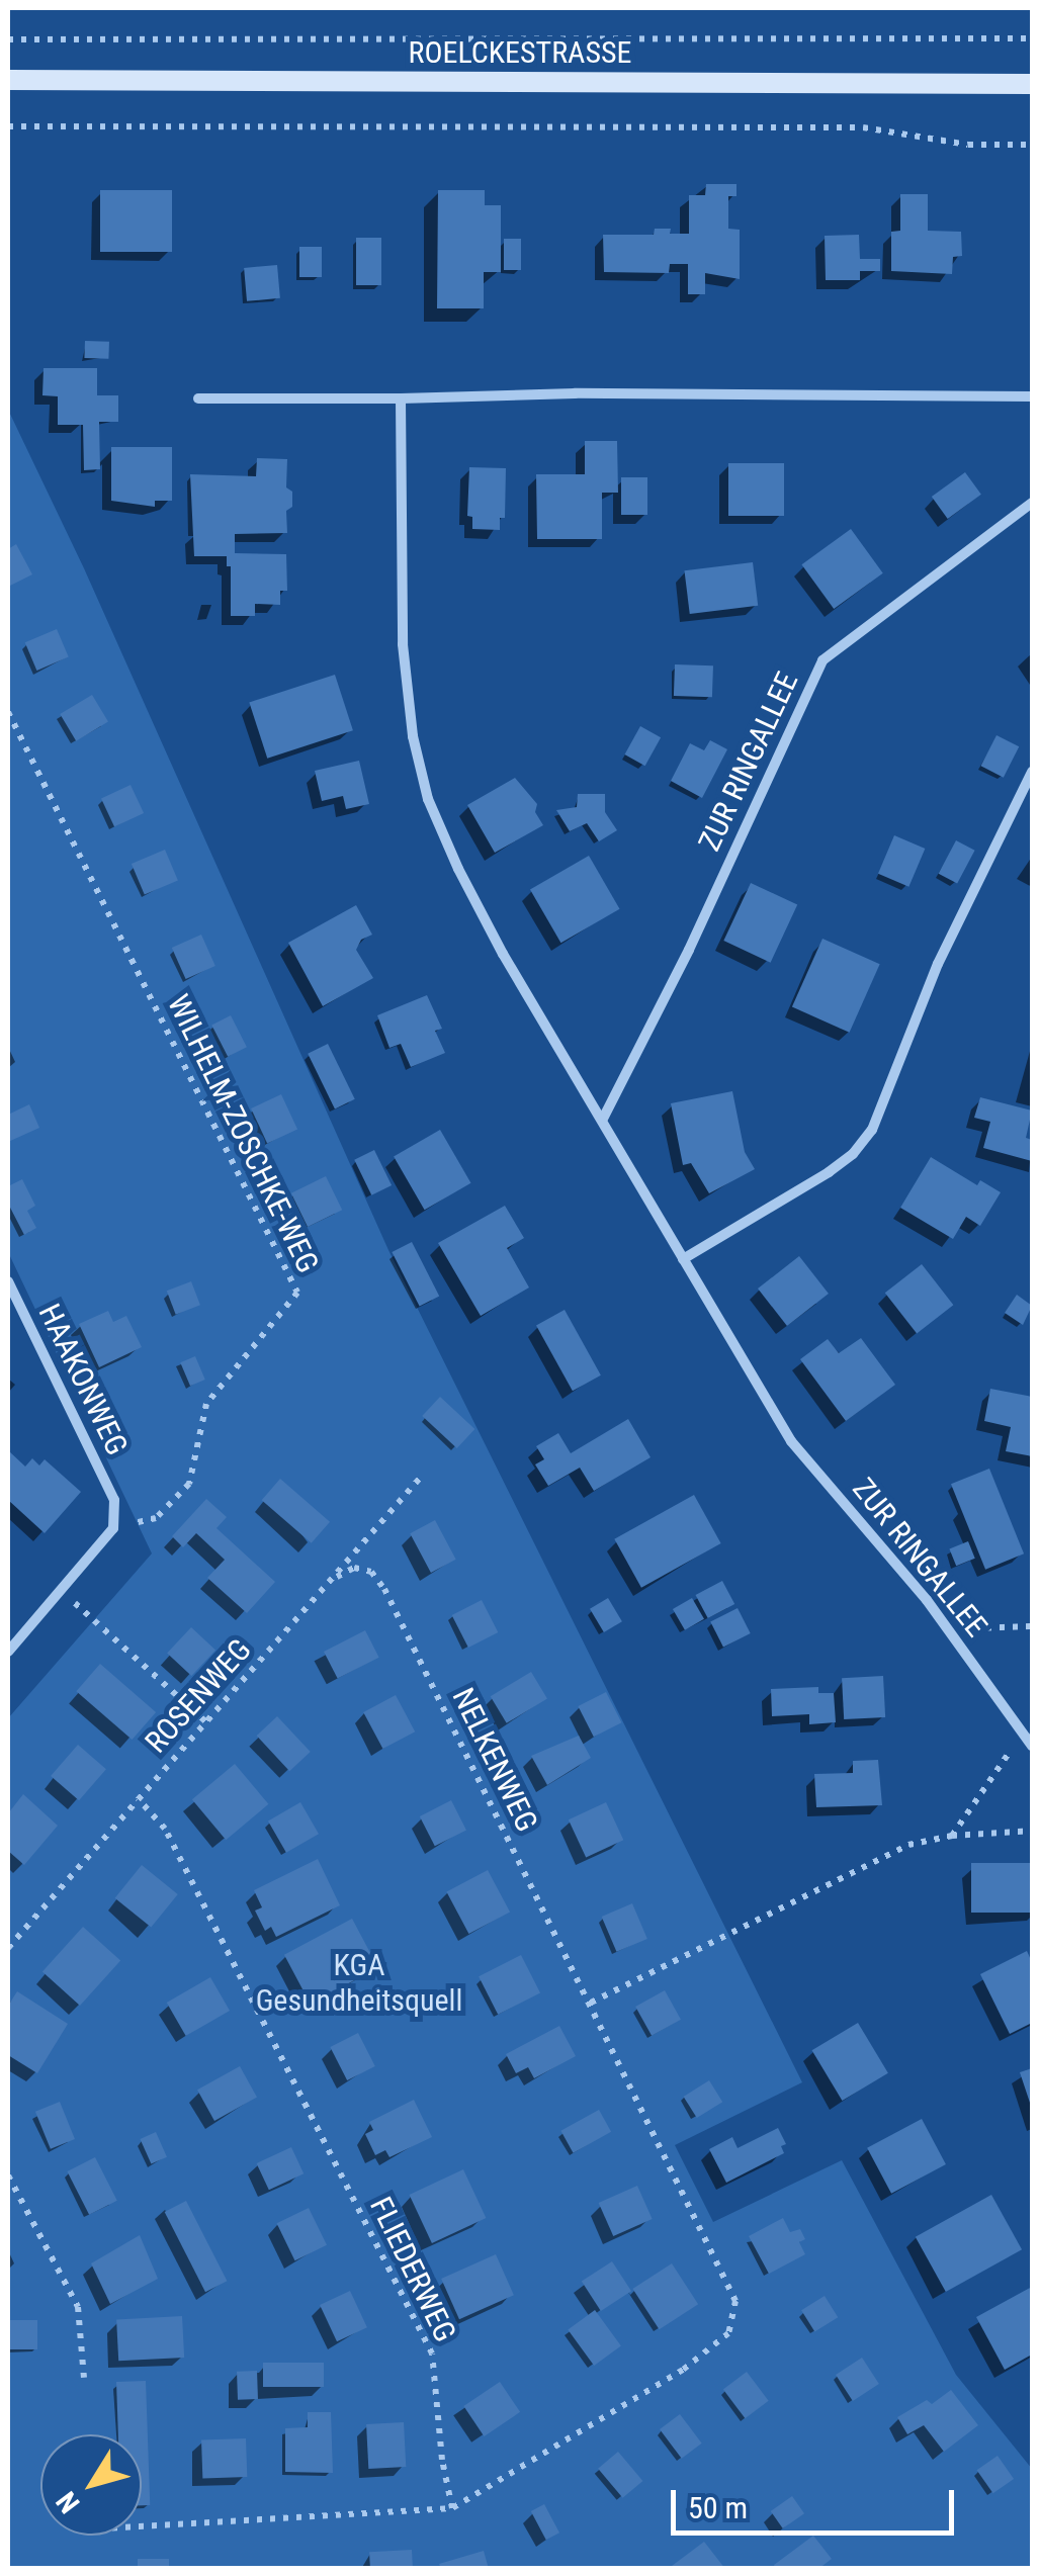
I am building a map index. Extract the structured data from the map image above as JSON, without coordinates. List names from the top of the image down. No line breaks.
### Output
{"streets":{"main road":["ROELCKESTRASSE"],"street":["ZUR RINGALLEE","HAAKONWEG"],"path":["WILHELM-ZOSCHKE-WEG","ROSENWEG","NELKENWEG","FLIEDERWEG"]},"crossings":[["WILHELM-ZOSCHKE-WEG","HAAKONWEG"],["ROSENWEG","NELKENWEG"],["ROSENWEG","FLIEDERWEG"],["NELKENWEG","FLIEDERWEG"]],"parks":["KGA Gesundheitsquell"],"scale_bar":"50 m","north":"bottom left"}
